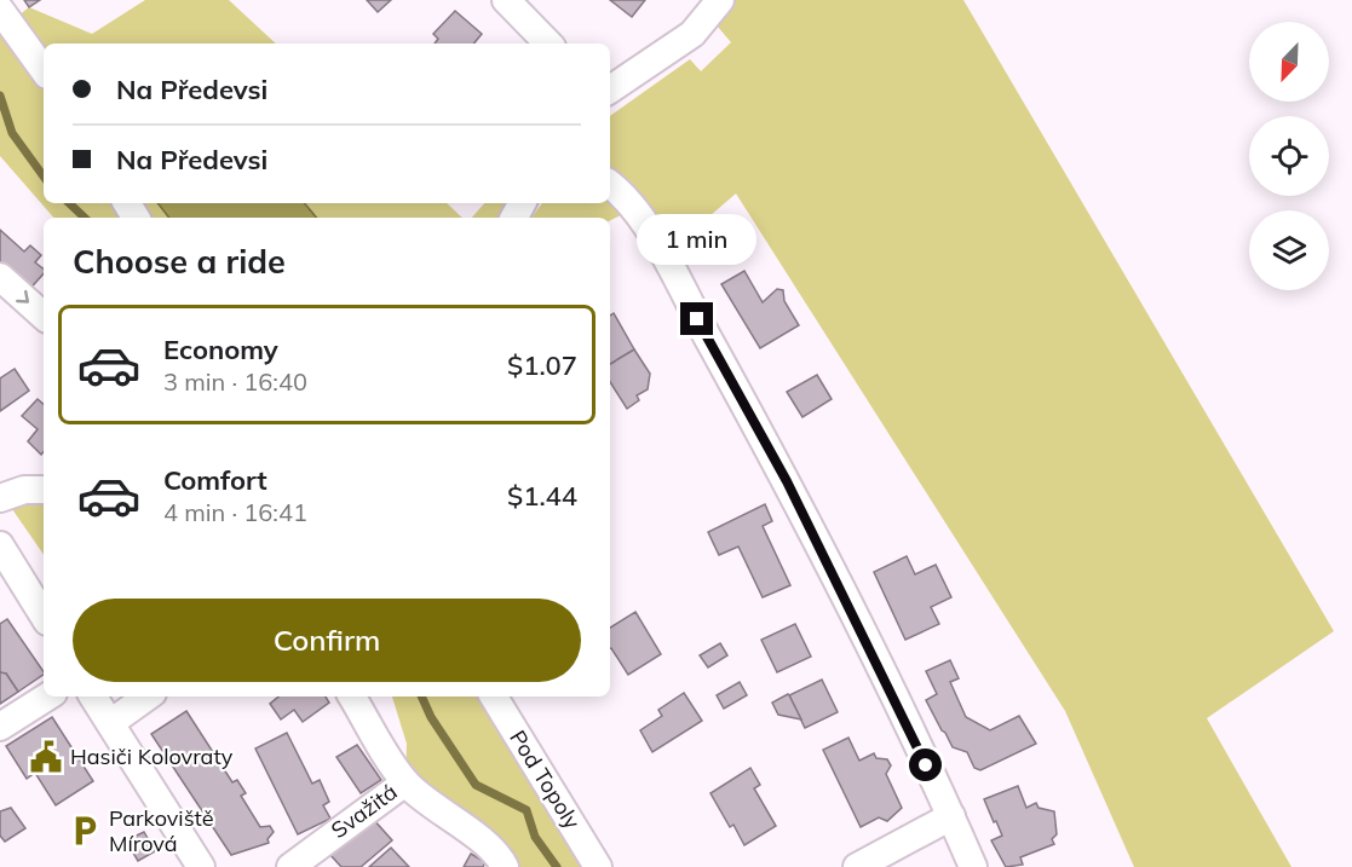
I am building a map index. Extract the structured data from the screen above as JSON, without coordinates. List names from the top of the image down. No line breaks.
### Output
{"streets":{"street":["Pod Topoly","Svažitá"]},"places":{"public building":["Hasiči Kolovraty"],"parking":["Parkoviště Mírová"]},"north":"bottom left","page":{"banner":["Na Předevsi","Na Předevsi"],"bubble":"1 min","heading":"Choose a ride","list":[{"name":"Economy","note":"3 min · 16:40","value":"$1.07"},{"name":"Comfort","note":"4 min · 16:41","value":"$1.44"}],"buttons":"Confirm"}}
